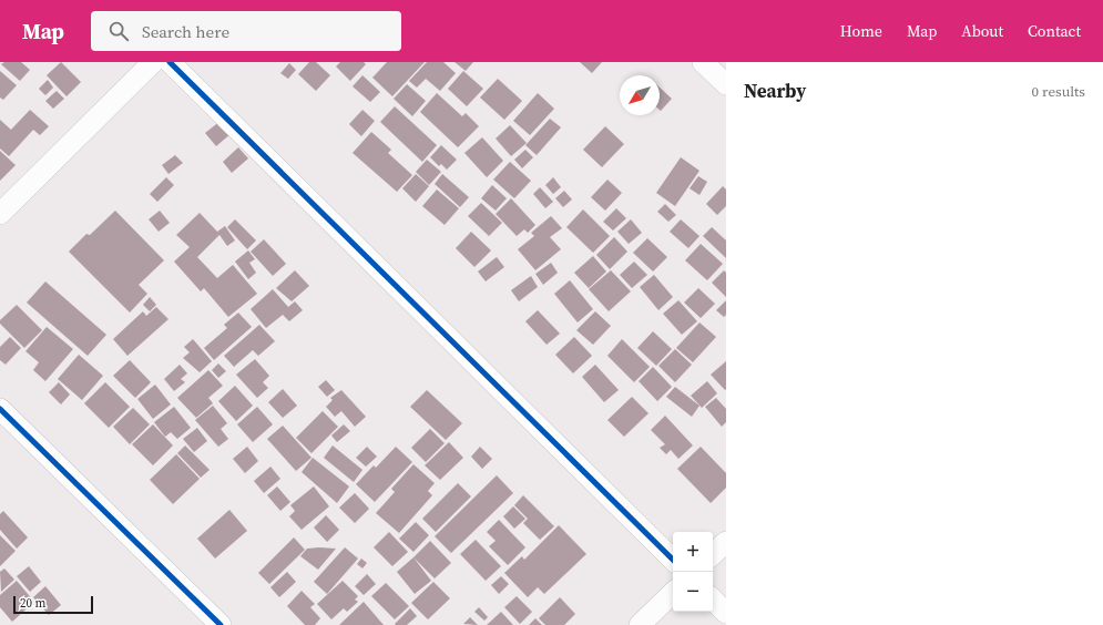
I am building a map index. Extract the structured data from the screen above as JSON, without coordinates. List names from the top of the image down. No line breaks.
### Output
{"scale_bar":"20 m","north":"bottom left","page":{"header":"Map","search":"Search here","nav":["Home","Map","About","Contact"],"heading":["Nearby","0 results"],"map_buttons":["+","−"],"scale":"20 m"}}
